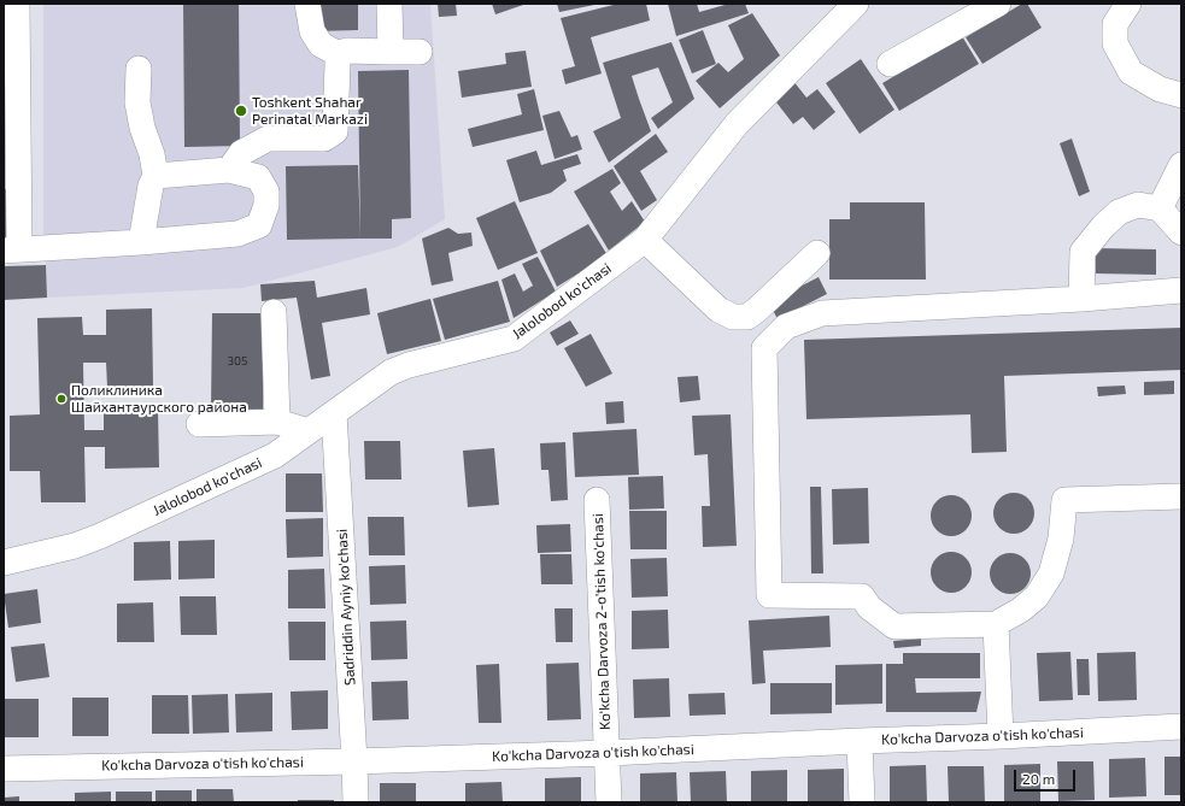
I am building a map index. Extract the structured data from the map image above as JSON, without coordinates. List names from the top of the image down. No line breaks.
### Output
{"streets":{"street":["Jalolobod ko'chasi","Sadriddin Ayniy ko'chasi","Ko'kcha Darvoza 2-o'tish ko'chasi","Ko'kcha Darvoza o'tish ko'chasi"]},"crossings":[["Jalolobod ko'chasi","Sadriddin Ayniy ko'chasi"],["Sadriddin Ayniy ko'chasi","Ko'kcha Darvoza o'tish ko'chasi"],["Ko'kcha Darvoza 2-o'tish ko'chasi","Ko'kcha Darvoza o'tish ko'chasi"]],"places":["Toshkent Shahar Perinatal Markazi","Поликлиника Шайхантаурского района"],"house_numbers":["305"],"scale_bar":"20 m"}
